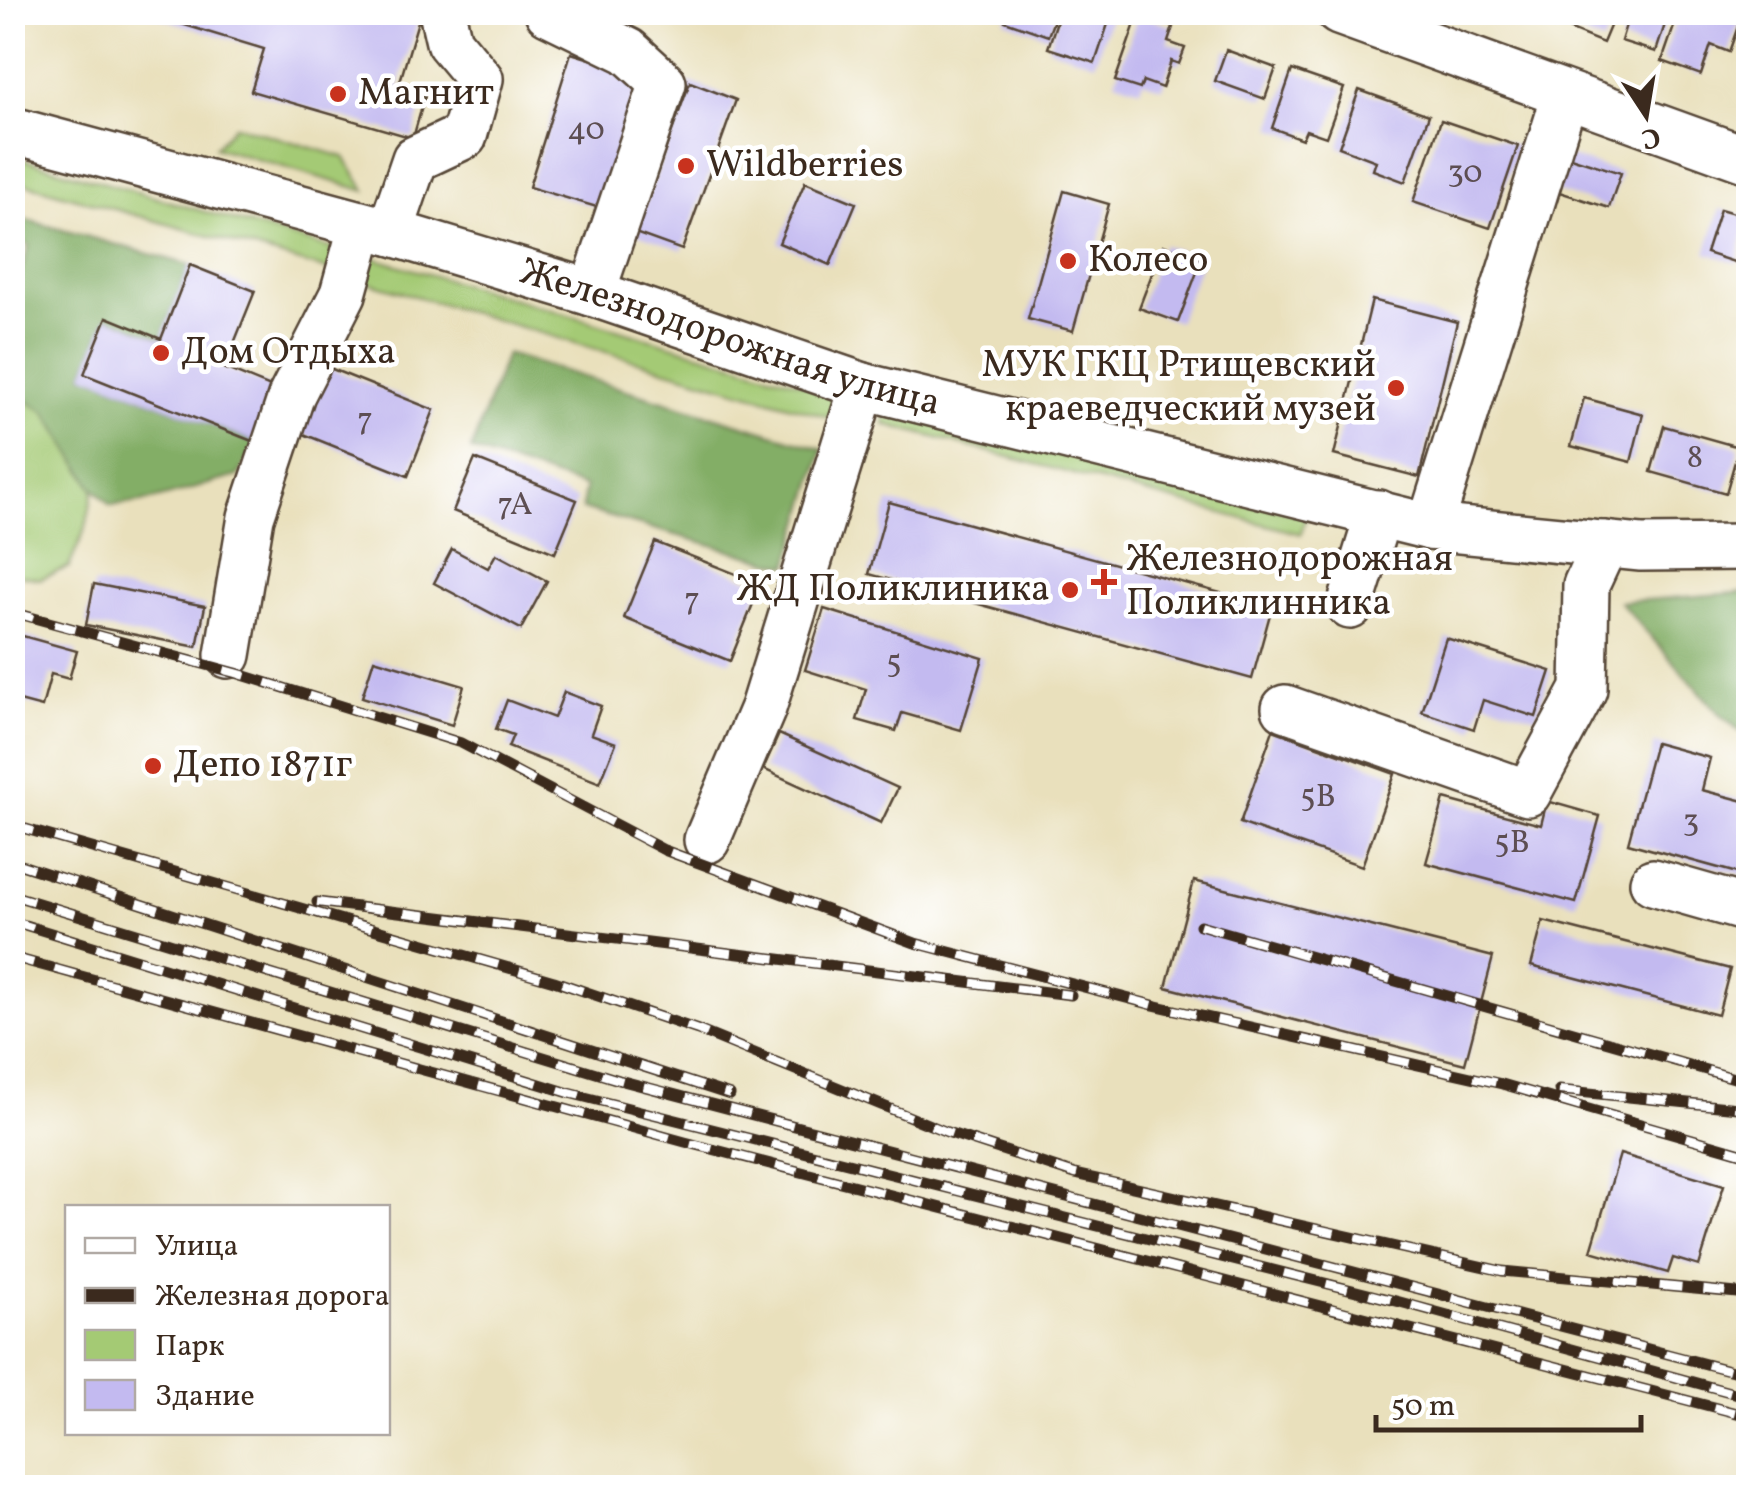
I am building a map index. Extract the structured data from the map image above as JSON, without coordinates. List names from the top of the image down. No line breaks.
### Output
{"streets":{"street":["Железнодорожная улица"]},"places":{"other":["Магнит","Wildberries","Колесо","Дом Отдыха","МУК ГКЦ Ртищевский краеведческий музей","ЖД Поликлиника","Депо 1871г"],"health":["Железнодорожная Поликлинника"]},"house_numbers":["40","30","7","8","7А","7","5","5В","3","5В"],"legend":["Улица","Железная дорога","Парк","Здание"],"scale_bar":"50 m","north":"bottom"}
